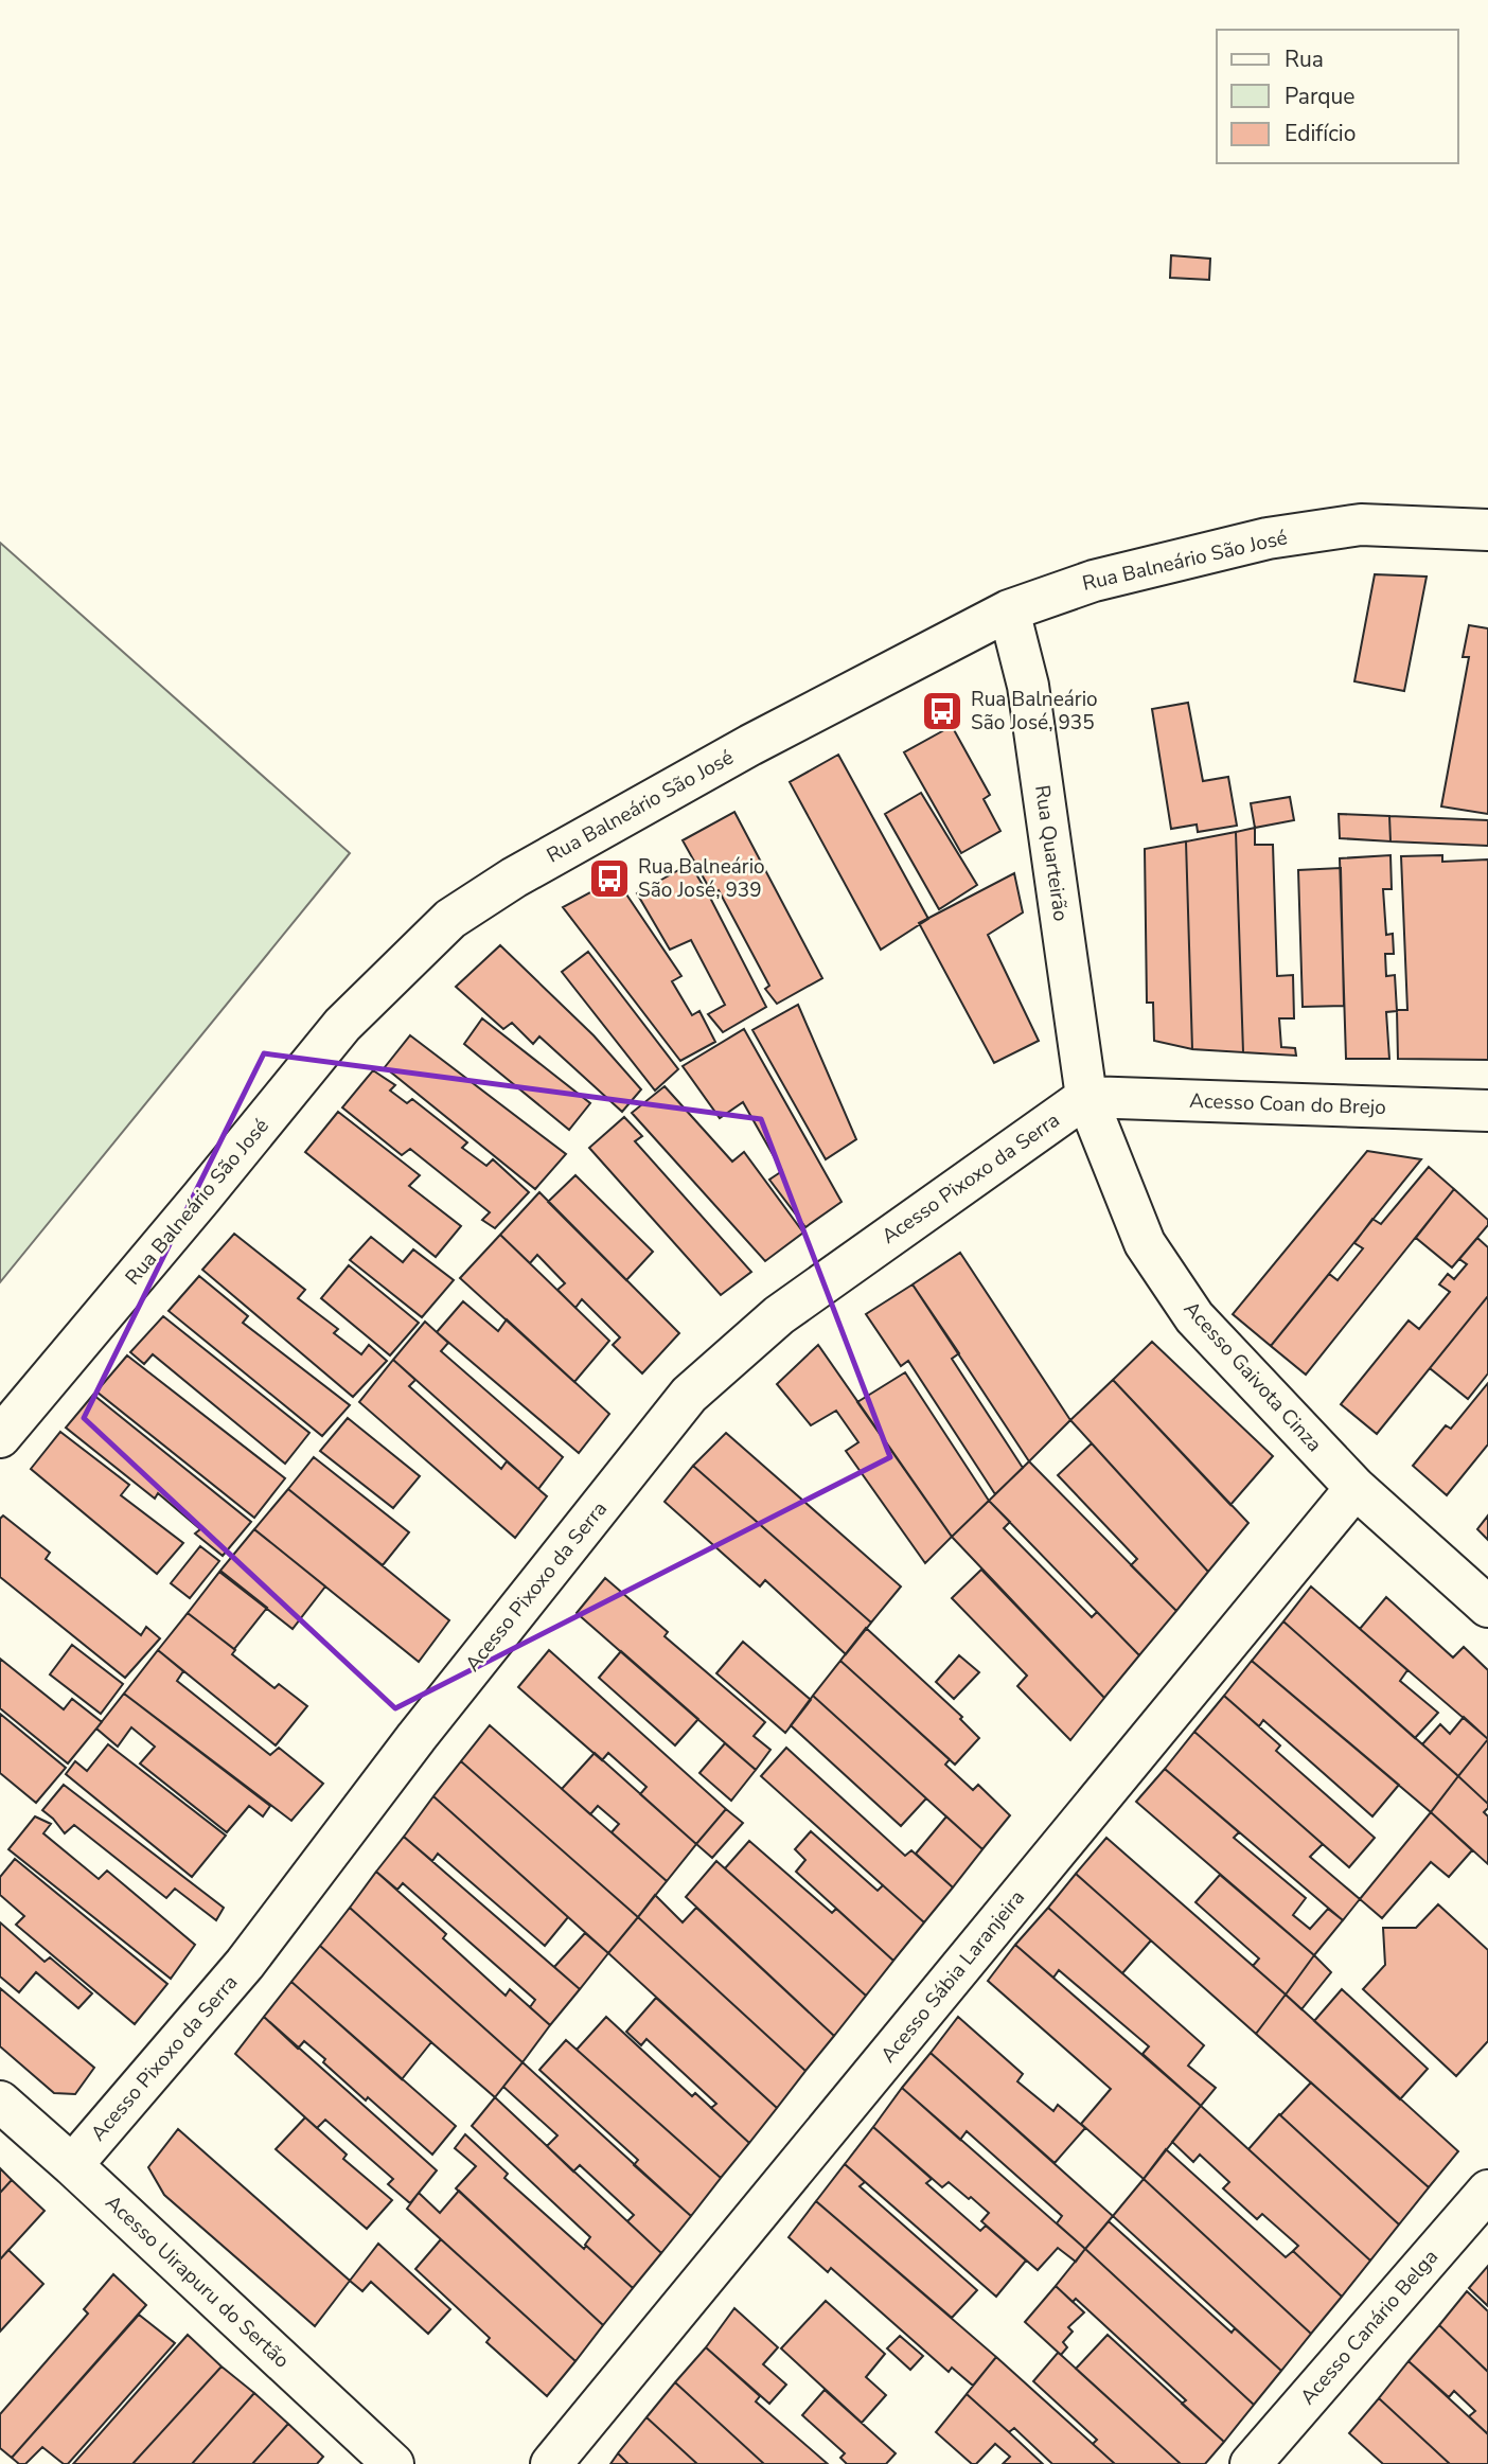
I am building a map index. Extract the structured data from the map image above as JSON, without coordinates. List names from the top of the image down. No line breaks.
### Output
{"streets":{"street":["Rua Balneário São José","Rua Quarteirão","Acesso Coan do Brejo","Acesso Pixoxo da Serra","Acesso Gaivota Cinza","Acesso Sábia Laranjeira","Acesso Uirapuru do Sertão","Acesso Canário Belga"]},"crossings":[["Rua Balneário São José","Rua Quarteirão"],["Rua Quarteirão","Acesso Coan do Brejo"],["Rua Quarteirão","Acesso Pixoxo da Serra"],["Rua Quarteirão","Acesso Gaivota Cinza"],["Acesso Coan do Brejo","Acesso Pixoxo da Serra"],["Acesso Coan do Brejo","Acesso Gaivota Cinza"],["Acesso Pixoxo da Serra","Acesso Gaivota Cinza"],["Acesso Pixoxo da Serra","Acesso Uirapuru do Sertão"],["Acesso Gaivota Cinza","Acesso Sábia Laranjeira"]],"places":{"bus stop":["Rua Balneário São José, 935","Rua Balneário São José, 939"]},"legend":["Rua","Parque","Edifício"]}
